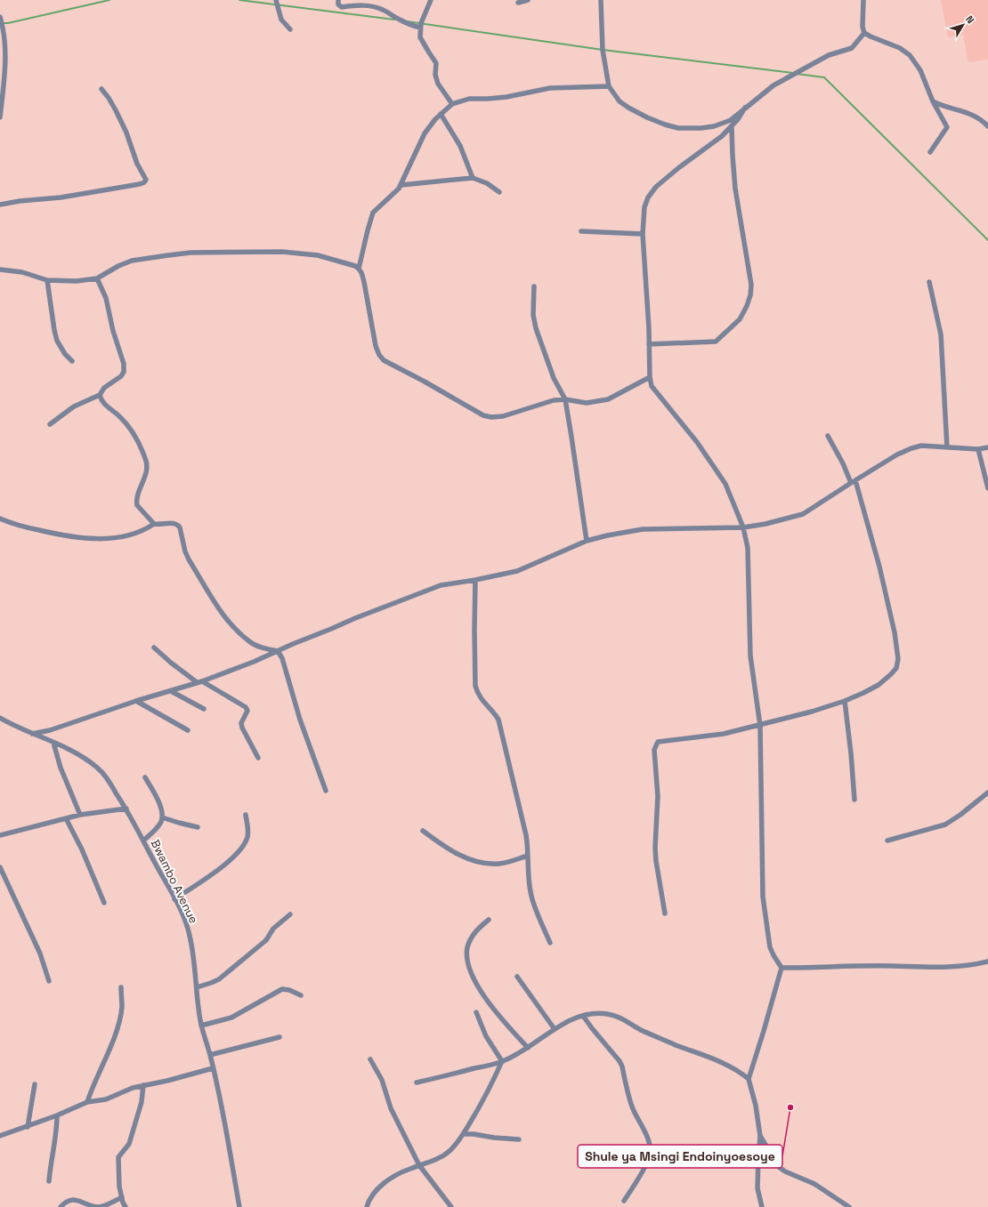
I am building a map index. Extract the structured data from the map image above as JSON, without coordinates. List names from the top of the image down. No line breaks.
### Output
{"streets":{"street":["Bwambo Avenue"]},"places":["Shule ya Msingi Endoinyoesoye"],"north":"top right"}
